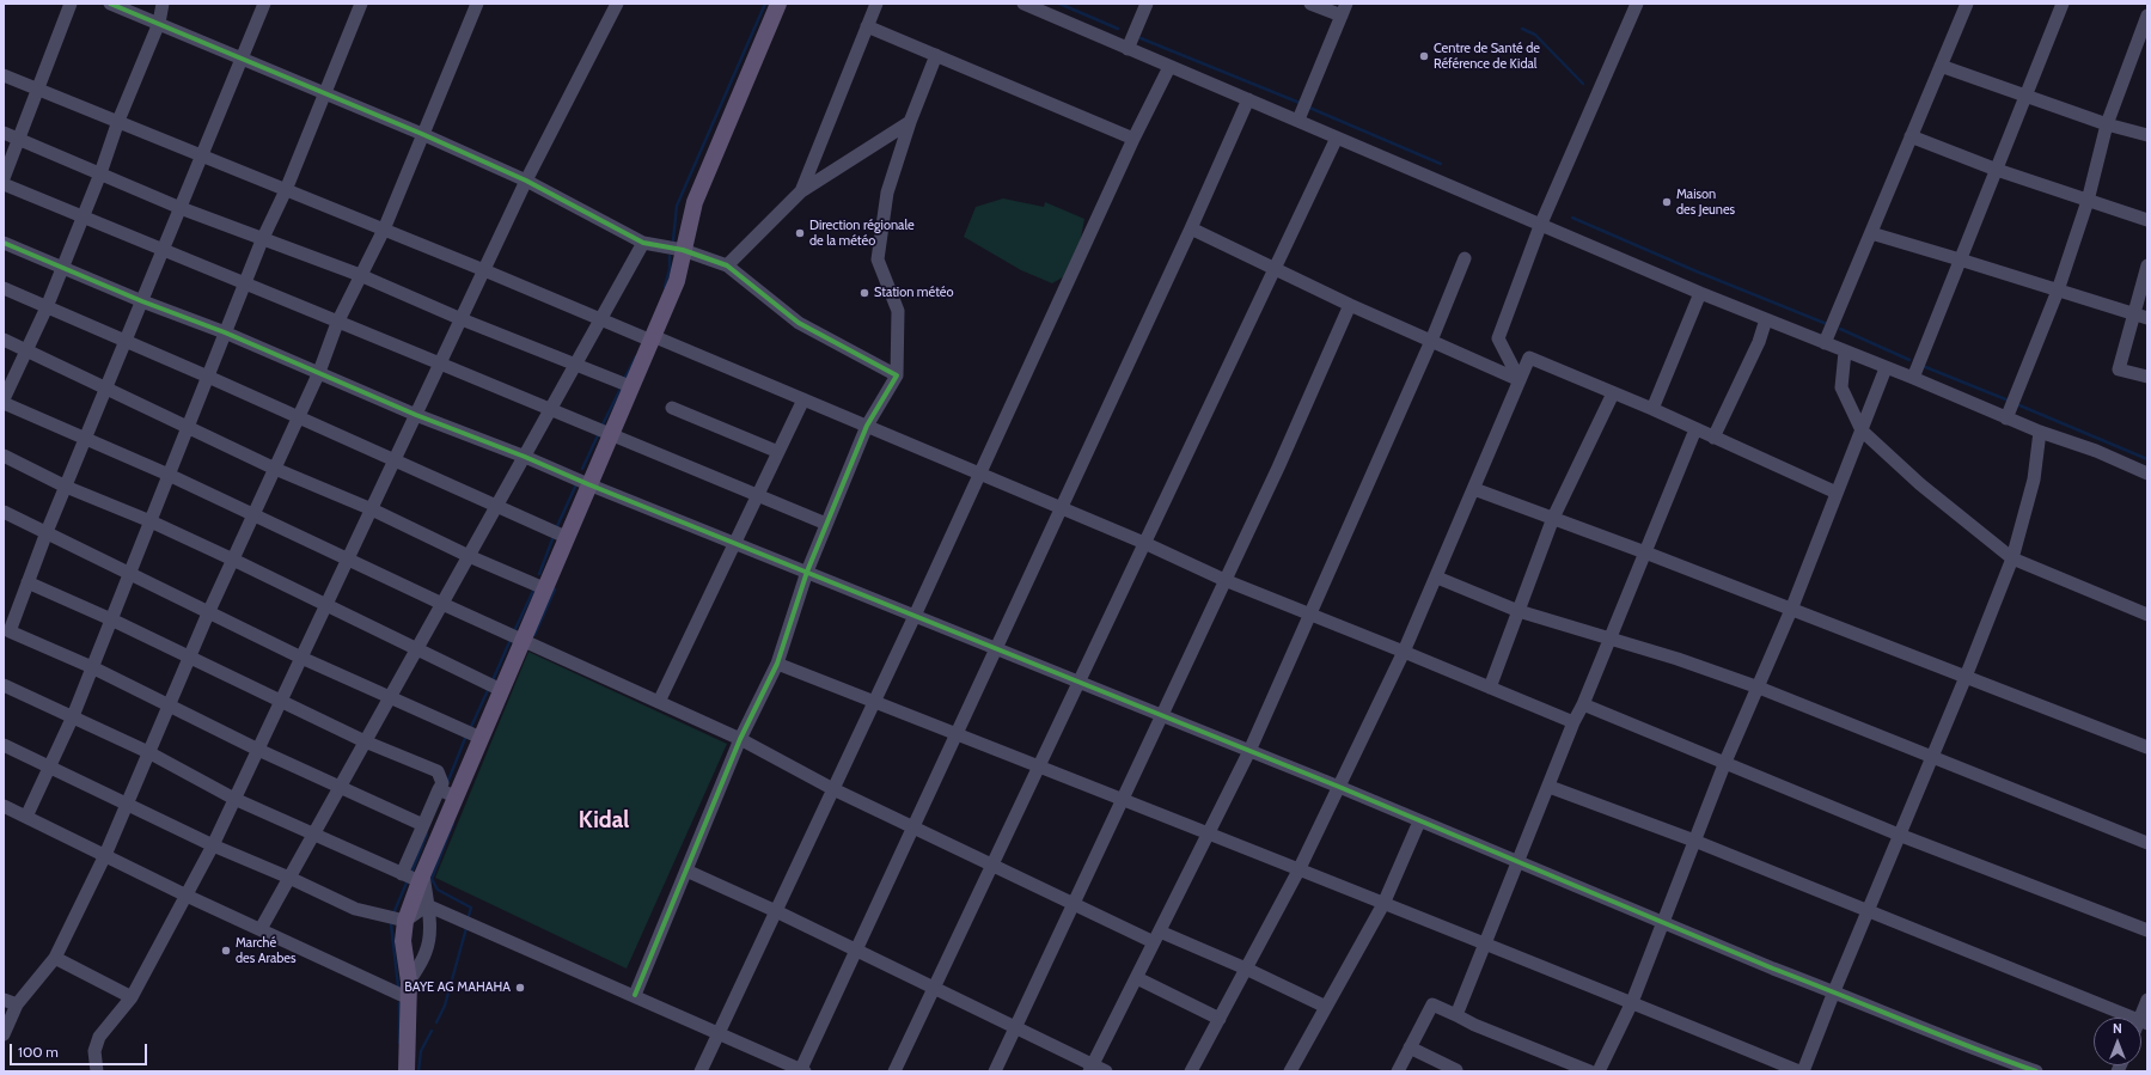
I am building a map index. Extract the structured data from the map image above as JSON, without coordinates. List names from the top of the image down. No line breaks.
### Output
{"districts":["Kidal"],"places":["Centre de Santé de Référence de Kidal","Maison des Jeunes","Direction régionale de la météo","Station météo","Marché des Arabes","BAYE AG MAHAHA"],"scale_bar":"100 m","north":"top"}
